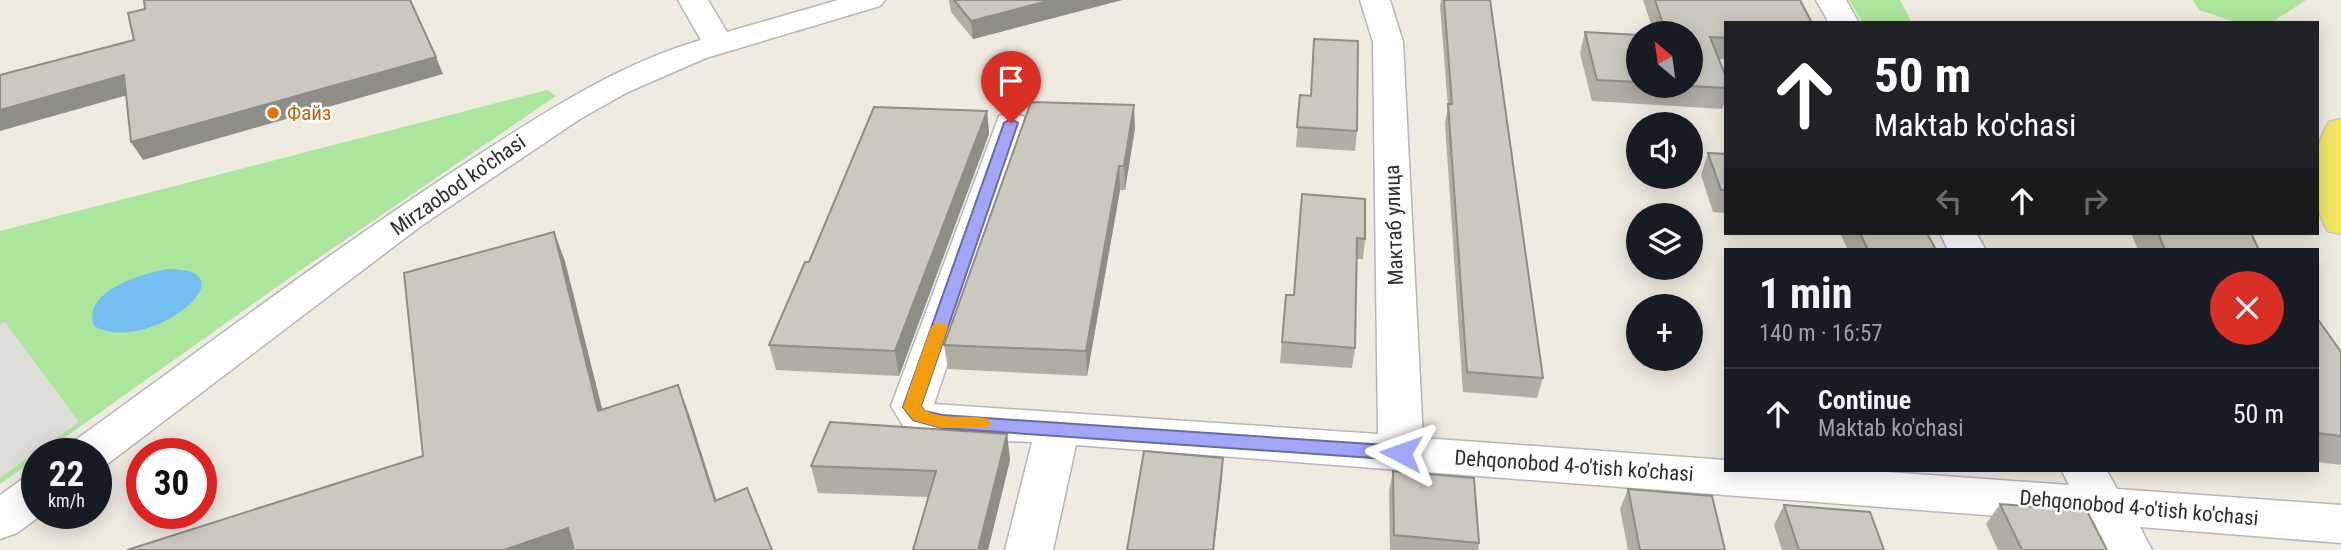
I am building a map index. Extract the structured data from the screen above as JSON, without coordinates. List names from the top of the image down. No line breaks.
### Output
{"streets":{"street":["Mirzaobod ko'chasi","Мактаб улица","Dehqonobod 4-o'tish ko'chasi"]},"crossings":[["Мактаб улица","Dehqonobod 4-o'tish ko'chasi"]],"places":["Файз"],"north":"top left","page":{"map_buttons":"+","turn":["50 m","Maktab ko'chasi"],"heading":["1 min","140 m · 16:57"],"list":[{"name":"Continue","note":"Maktab ko'chasi","value":"50 m"}],"speed":"22 km/h","limit":"30"}}
